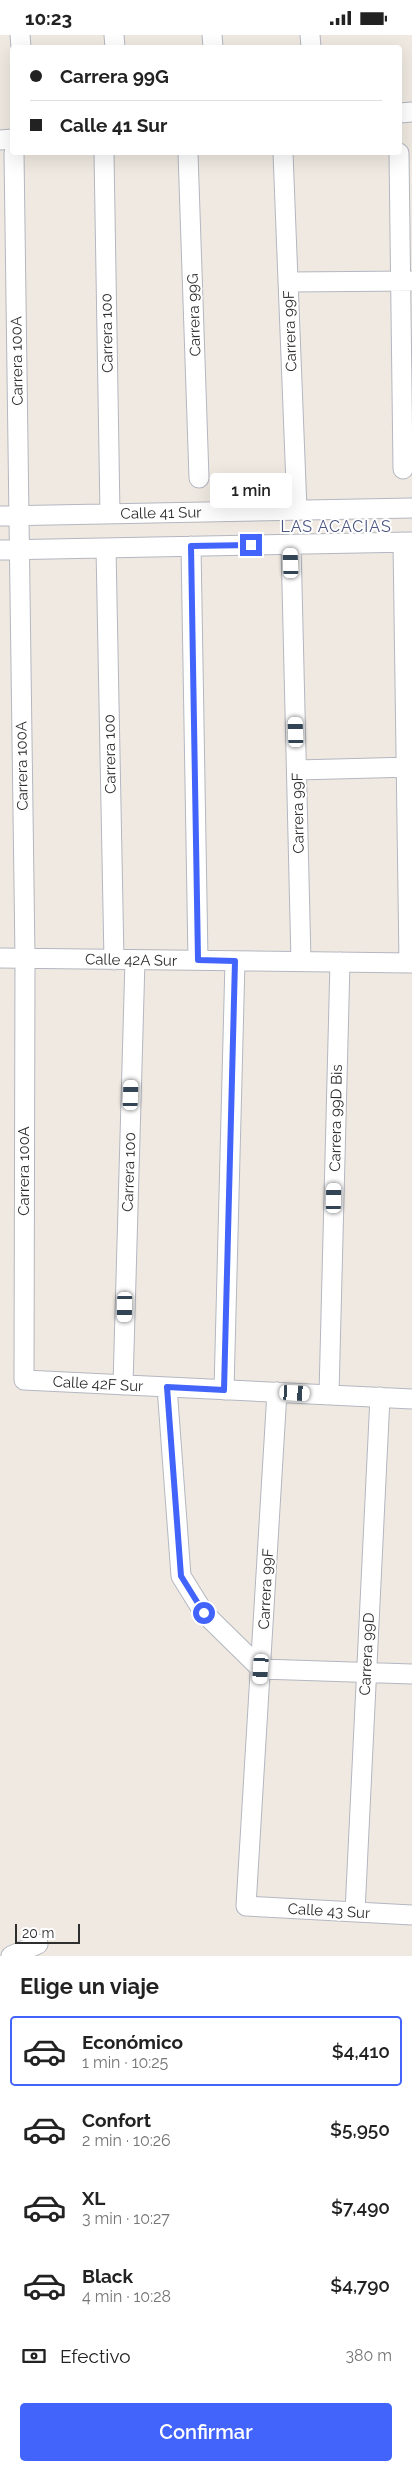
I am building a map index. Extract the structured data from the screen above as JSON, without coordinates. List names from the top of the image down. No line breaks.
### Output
{"streets":{"street":["Carrera 99G","Carrera 99F","Carrera 100","Carrera 100A","Calle 41 Sur","Calle 42A Sur","Carrera 99D Bis","Calle 42F Sur","Carrera 99D","Calle 43 Sur"]},"crossings":[["Carrera 99F","Calle 41 Sur"],["Carrera 99F","Calle 42A Sur"],["Carrera 99F","Calle 42F Sur"],["Carrera 99F","Calle 43 Sur"],["Carrera 100","Calle 41 Sur"],["Carrera 100","Calle 42A Sur"],["Carrera 100","Calle 42F Sur"],["Carrera 100A","Calle 41 Sur"],["Carrera 100A","Calle 42A Sur"],["Carrera 100A","Calle 42F Sur"],["Calle 42A Sur","Carrera 99D Bis"],["Carrera 99D Bis","Calle 42F Sur"],["Calle 42F Sur","Carrera 99D"],["Carrera 99D","Calle 43 Sur"]],"districts":["LAS ACACIAS"],"scale_bar":"20 m","page":{"status":"10:23","banner":["Carrera 99G","Calle 41 Sur"],"bubble":"1 min","scale":"20 m","heading":"Elige un viaje","list":[{"name":"Económico","note":"1 min · 10:25","value":"$4,410"},{"name":"Confort","note":"2 min · 10:26","value":"$5,950"},{"name":"XL","note":"3 min · 10:27","value":"$7,490"},{"name":"Black","note":"4 min · 10:28","value":"$4,790"}],"pay":["Efectivo","380 m"],"buttons":"Confirmar"}}
